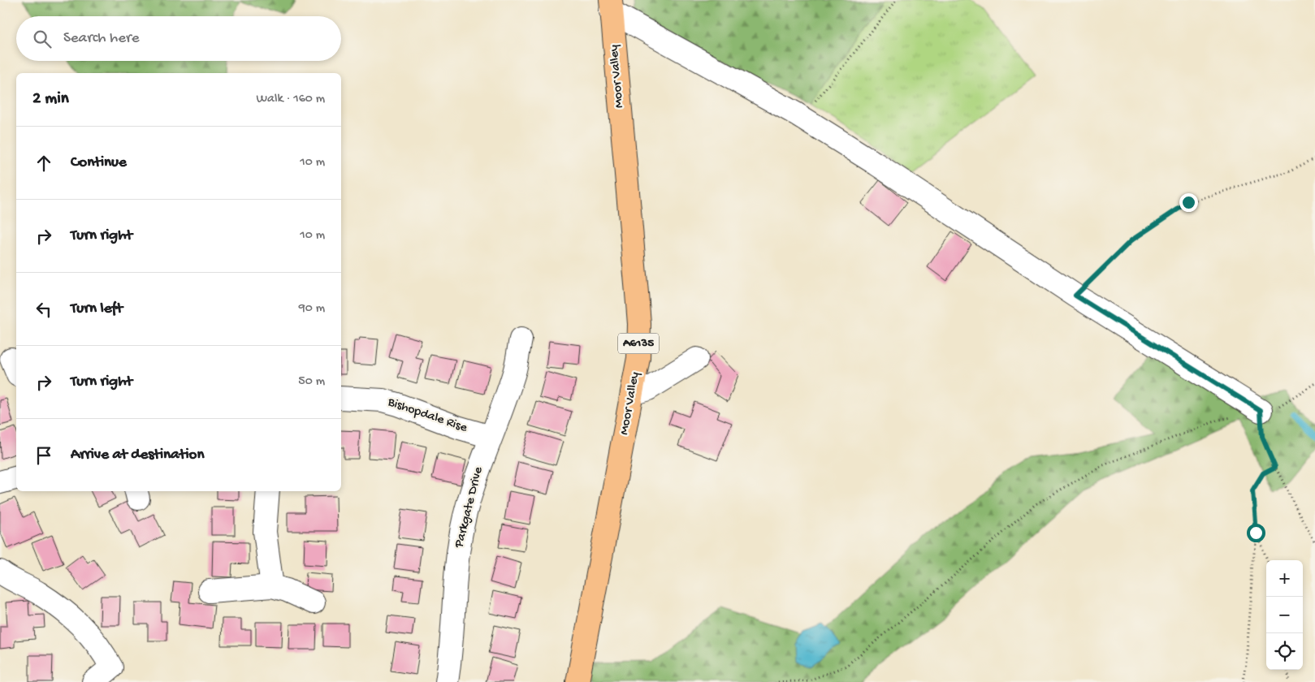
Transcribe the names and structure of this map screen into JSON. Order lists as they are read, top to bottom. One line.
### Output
{"streets":{"main road":["Moor Valley","A6135"],"street":["Bishopdale Rise","Parkgate Drive"]},"crossings":[["Bishopdale Rise","Parkgate Drive"]],"page":{"search":"Search here","heading":["2 min","Walk · 160 m"],"list":[["Continue","10 m"],["Turn right","10 m"],["Turn left","90 m"],["Turn right","50 m"],"Arrive at destination"],"map_buttons":["+","−"]}}
